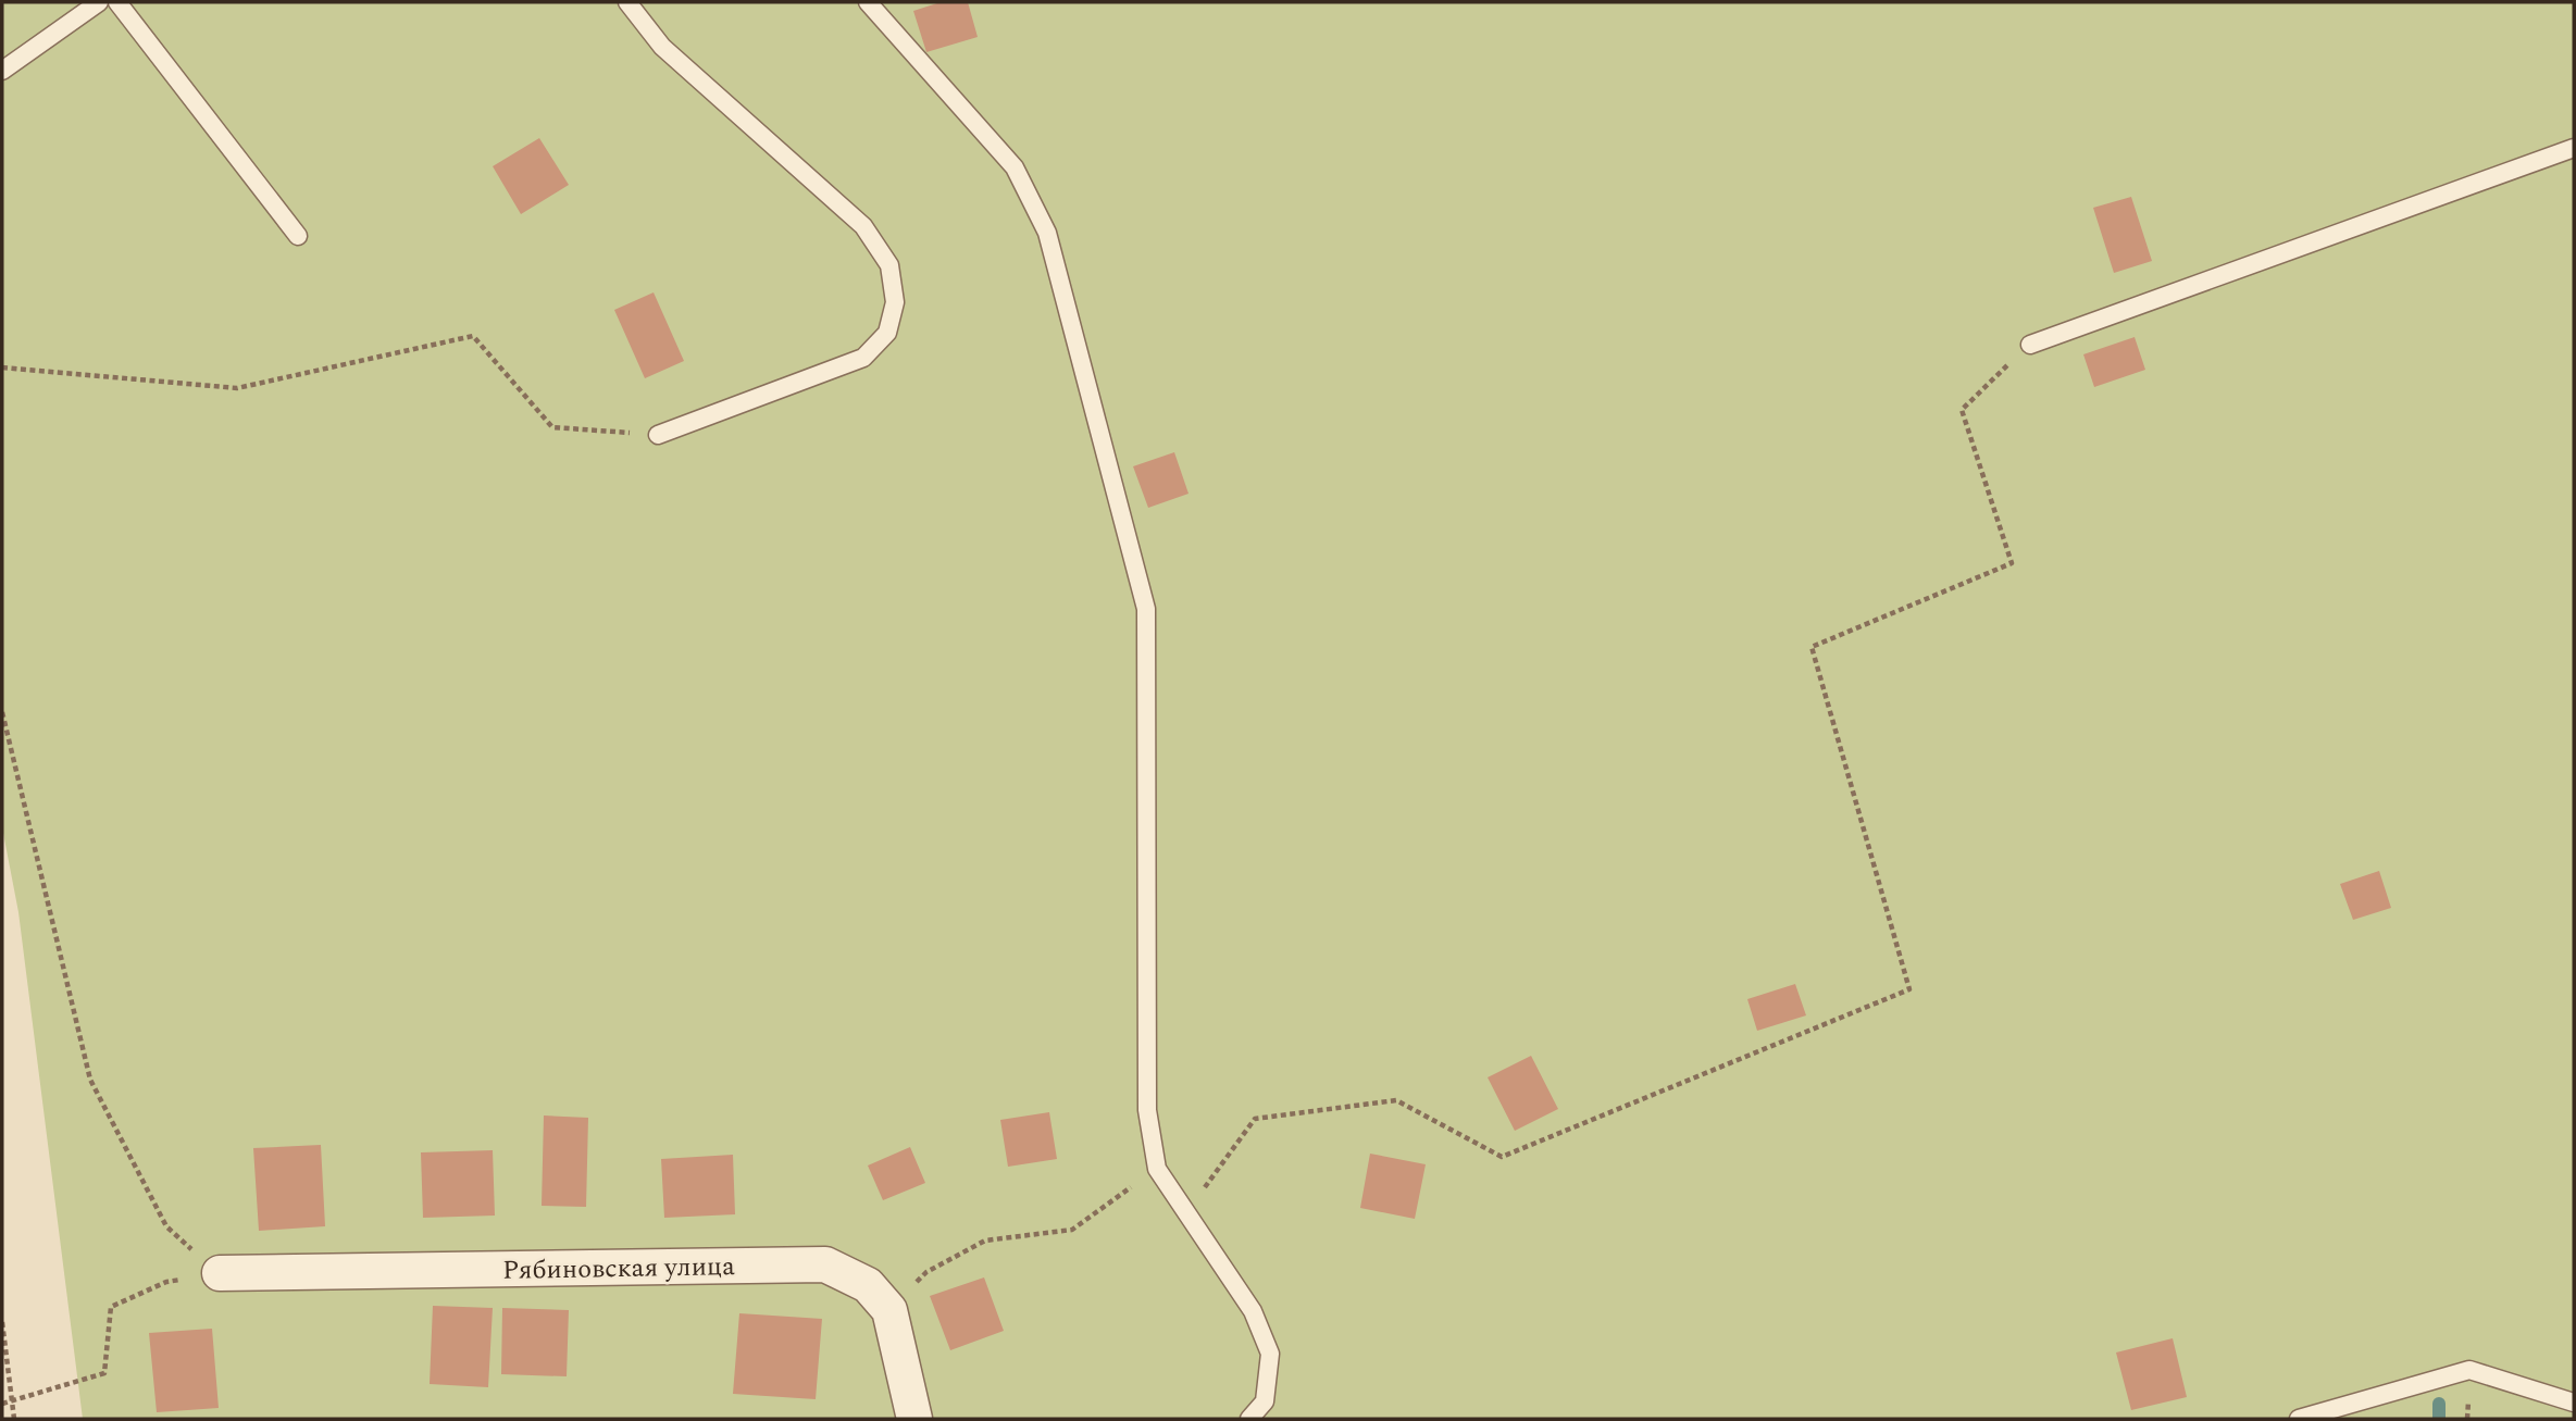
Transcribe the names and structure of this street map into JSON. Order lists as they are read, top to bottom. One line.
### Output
{"streets":{"street":["Рябиновская улица"]}}
